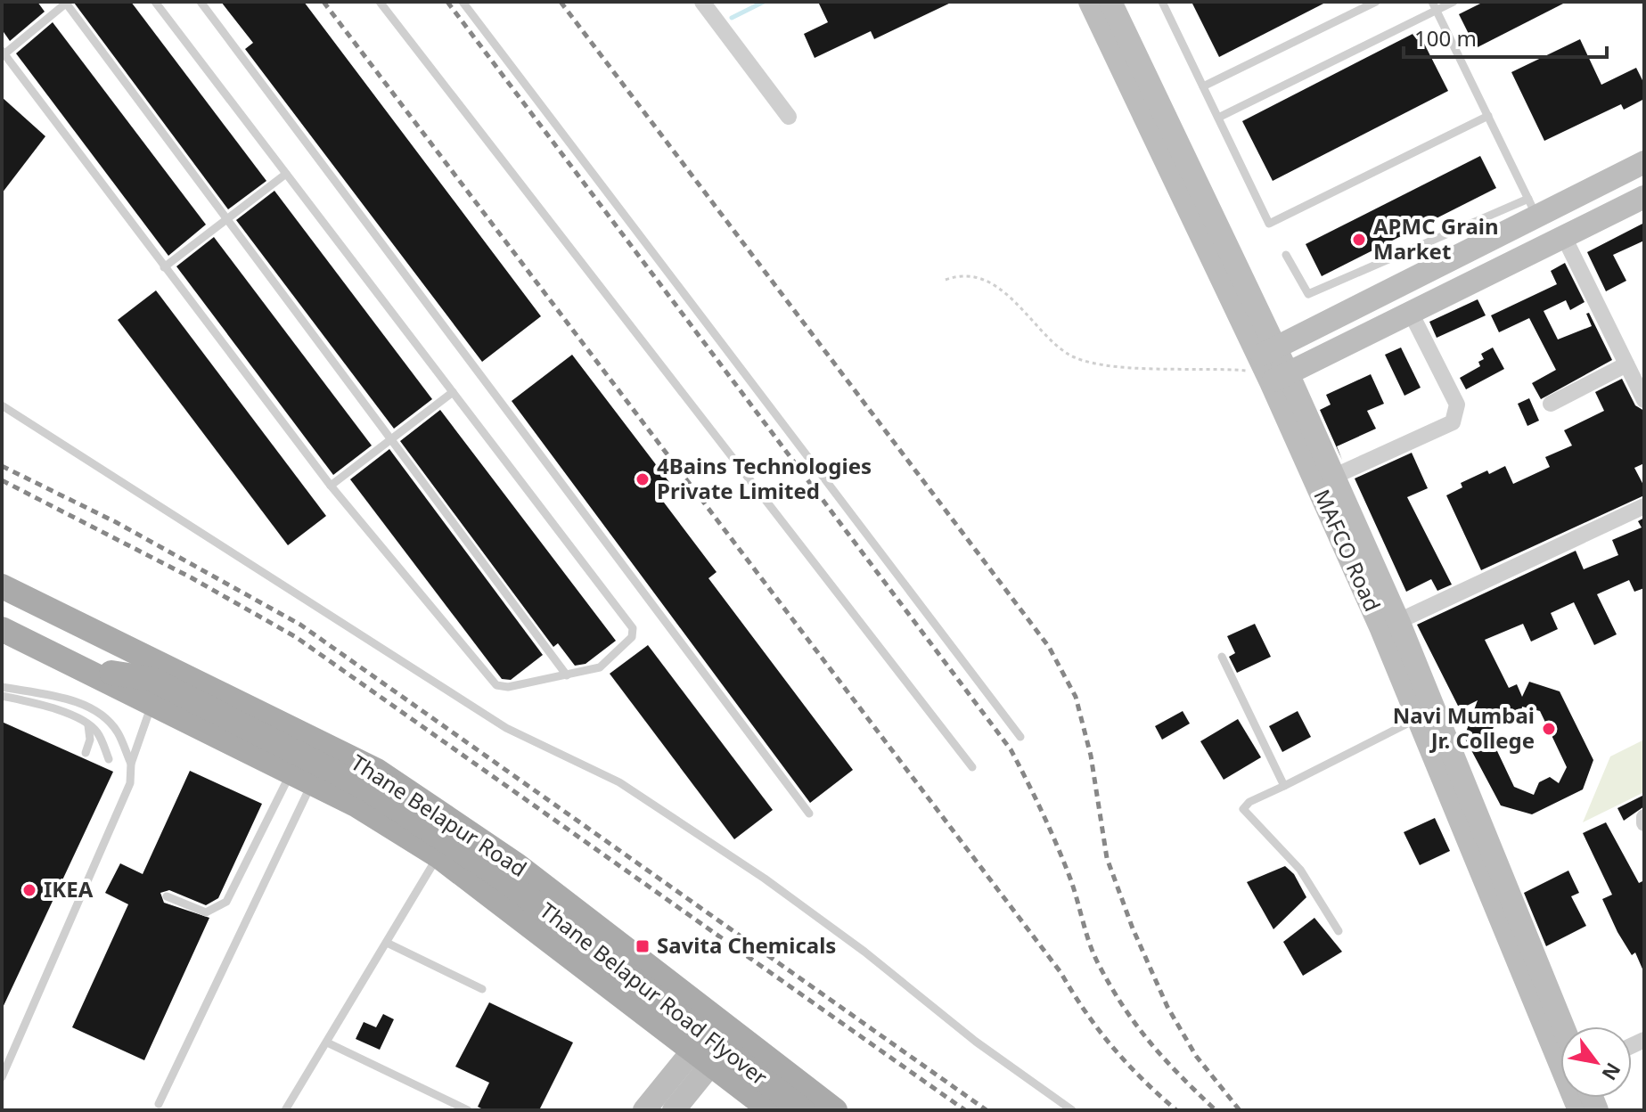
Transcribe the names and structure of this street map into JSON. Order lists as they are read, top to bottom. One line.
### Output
{"streets":{"main road":["MAFCO Road","Thane Belapur Road","Thane Belapur Road Flyover"]},"places":{"other":["APMC Grain Market","4Bains Technologies Private Limited","Navi Mumbai Jr. College","IKEA"],"transit":["Savita Chemicals"]},"scale_bar":"100 m","north":"bottom right"}
